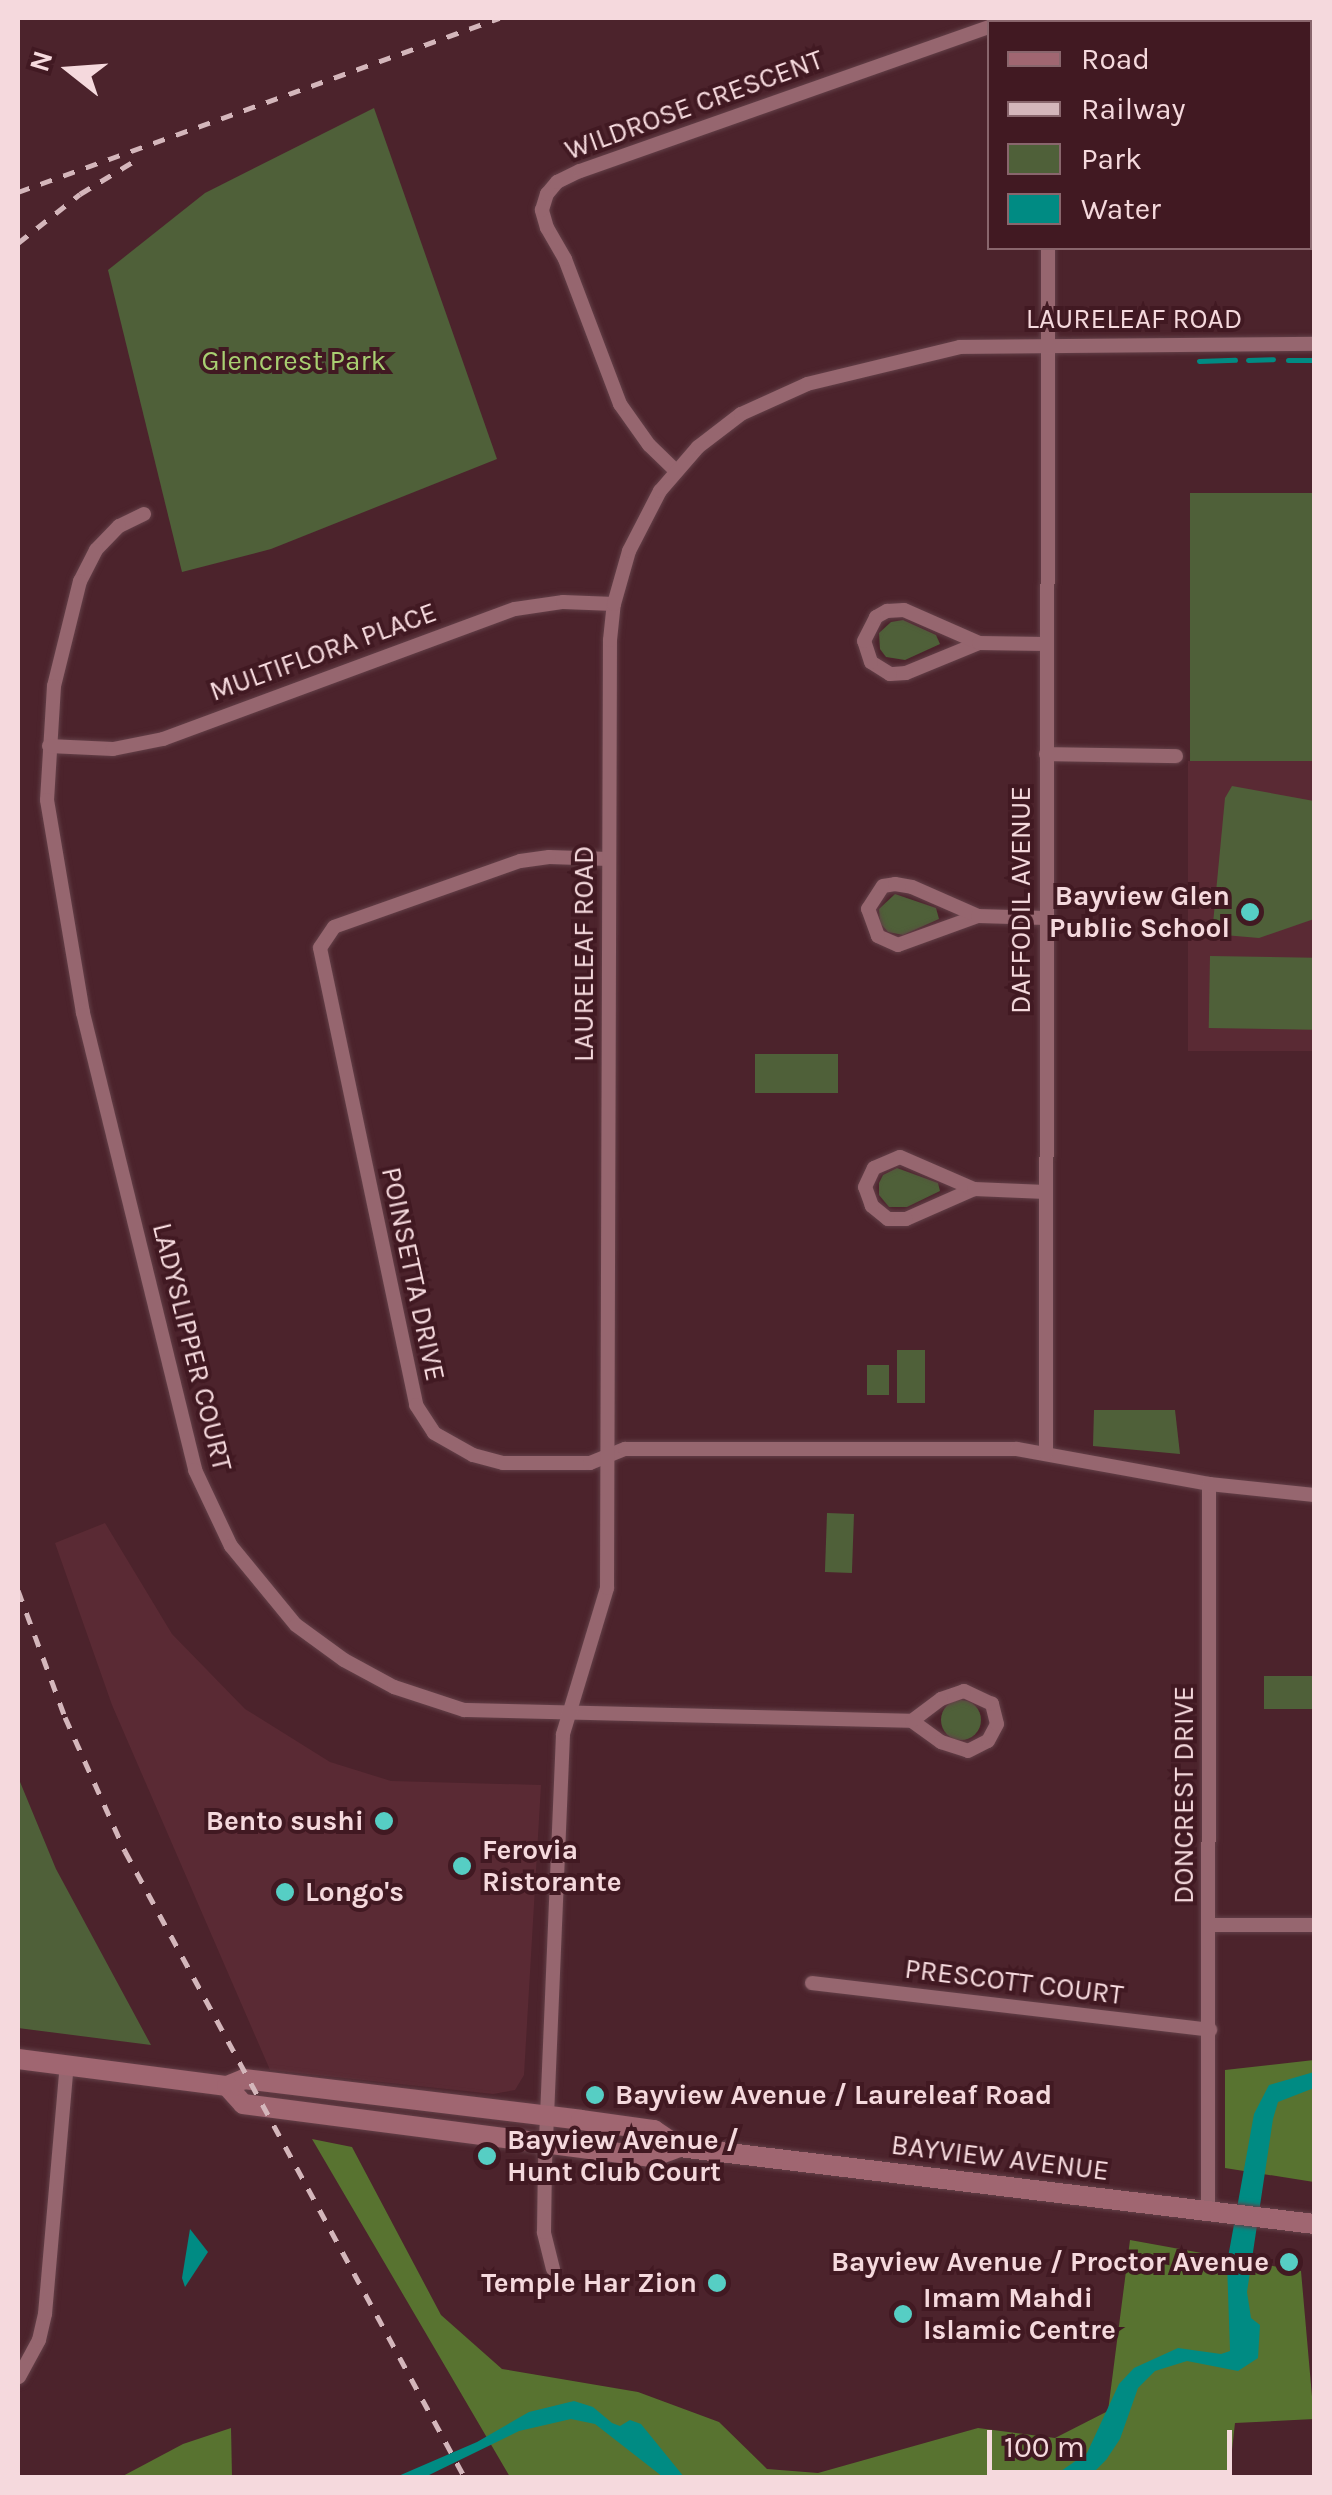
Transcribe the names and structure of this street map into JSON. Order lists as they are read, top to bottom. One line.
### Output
{"streets":{"main road":["BAYVIEW AVENUE"],"street":["WILDROSE CRESCENT","LAURELEAF ROAD","MULTIFLORA PLACE","DAFFODIL AVENUE","POINSETTA DRIVE","LADYSLIPPER COURT","DONCREST DRIVE","PRESCOTT COURT"]},"crossings":[["WILDROSE CRESCENT","LAURELEAF ROAD"],["LAURELEAF ROAD","MULTIFLORA PLACE"],["LAURELEAF ROAD","DAFFODIL AVENUE"],["LAURELEAF ROAD","POINSETTA DRIVE"],["LAURELEAF ROAD","LADYSLIPPER COURT"],["LAURELEAF ROAD","BAYVIEW AVENUE"],["MULTIFLORA PLACE","LADYSLIPPER COURT"],["DAFFODIL AVENUE","POINSETTA DRIVE"],["POINSETTA DRIVE","DONCREST DRIVE"],["DONCREST DRIVE","PRESCOTT COURT"],["DONCREST DRIVE","BAYVIEW AVENUE"]],"parks":["Glencrest Park"],"places":["Bayview Glen Public School","Bento sushi","Ferovia Ristorante","Longo's","Bayview Avenue / Laureleaf Road","Bayview Avenue / Hunt Club Court","Bayview Avenue / Proctor Avenue","Temple Har Zion","Imam Mahdi Islamic Centre"],"legend":["Road","Railway","Park","Water"],"scale_bar":"100 m","north":"left"}
